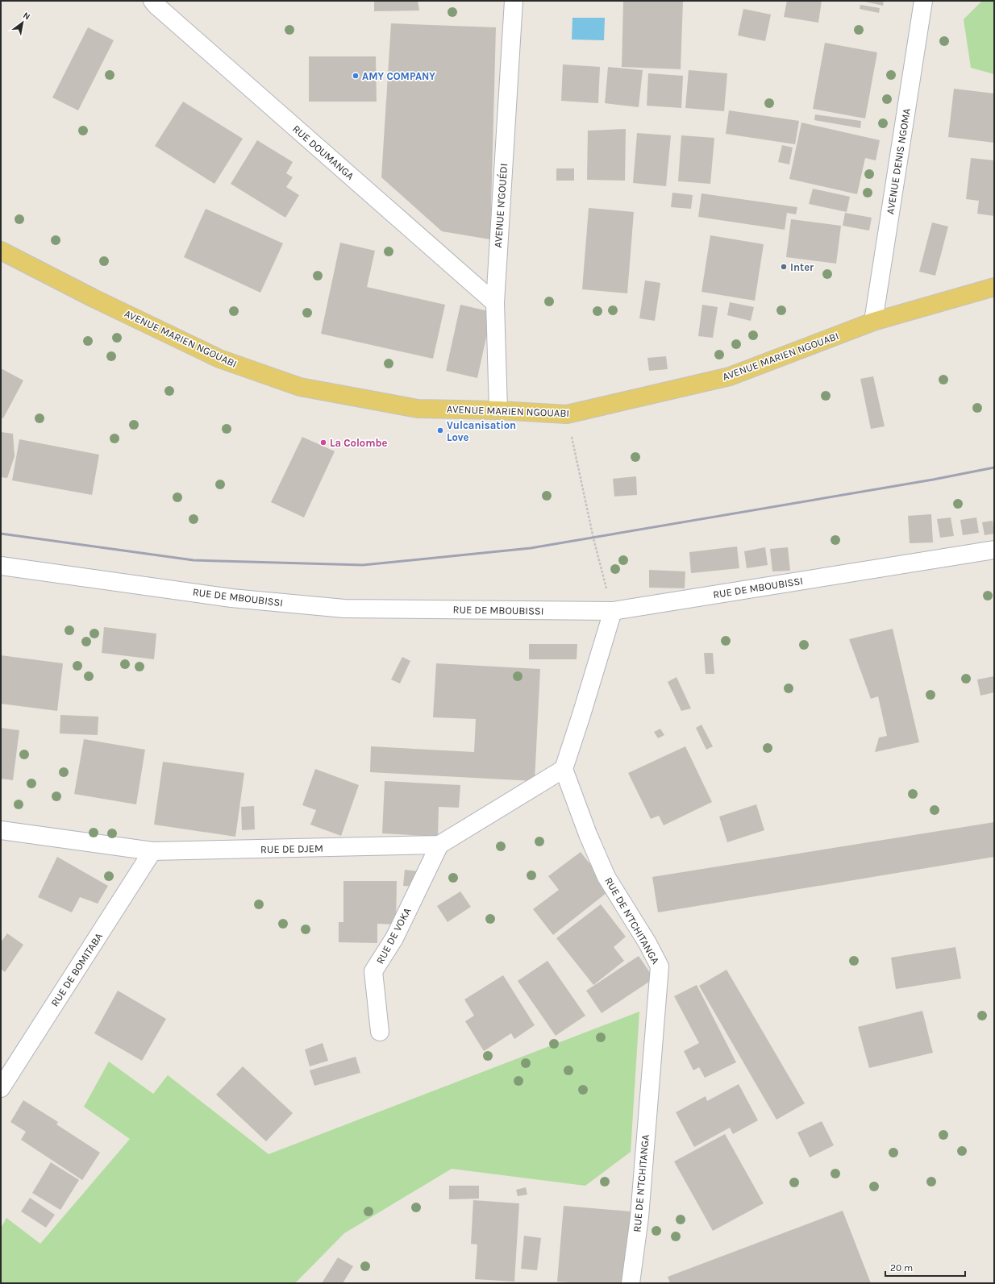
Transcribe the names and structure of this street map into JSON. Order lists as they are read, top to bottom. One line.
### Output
{"streets":{"main road":["AVENUE MARIEN NGOUABI"],"street":["RUE DOUMANGA","AVENUE DENIS NGOMA","AVENUE N'GOUÉDI","RUE DE MBOUBISSI","RUE DE DJEM","RUE DE N'TCHITANGA","RUE DE VOKA","RUE DE BOMITABA"]},"crossings":[["RUE DOUMANGA","AVENUE N'GOUÉDI"],["AVENUE DENIS NGOMA","AVENUE MARIEN NGOUABI"],["AVENUE N'GOUÉDI","AVENUE MARIEN NGOUABI"],["RUE DE DJEM","RUE DE N'TCHITANGA"],["RUE DE DJEM","RUE DE VOKA"],["RUE DE DJEM","RUE DE BOMITABA"]],"places":["AMY COMPANY","Inter","Vulcanisation Love","La Colombe"],"scale_bar":"20 m","north":"top right"}
